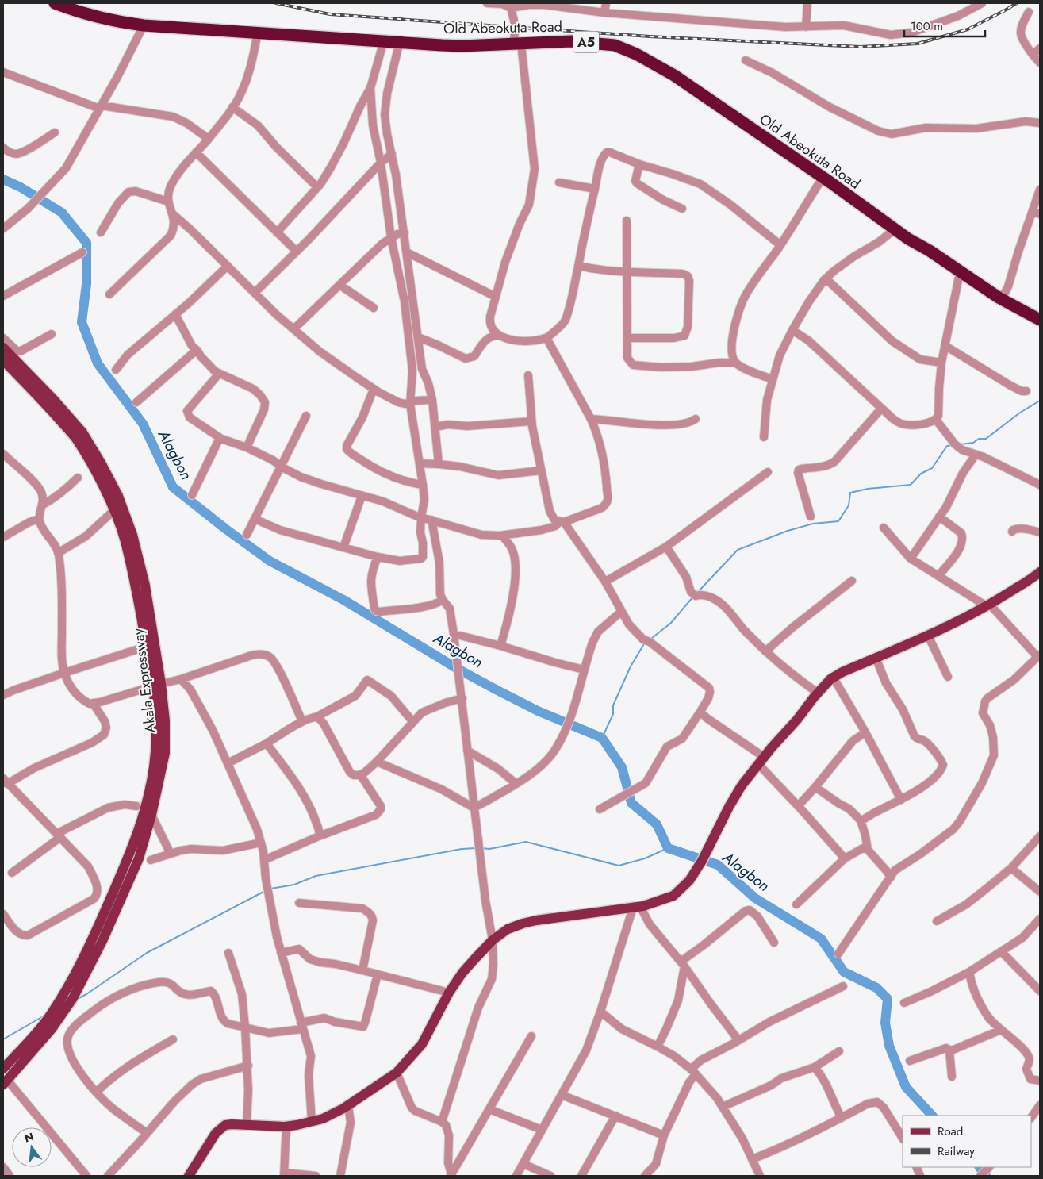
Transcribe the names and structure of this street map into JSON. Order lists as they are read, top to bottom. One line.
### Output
{"streets":{"highway":["Old Abeokuta Road","A5"],"main road":["Akala Expressway"]},"water":["Alagbon"],"legend":["Road","Railway"],"scale_bar":"100 m","north":"top"}
